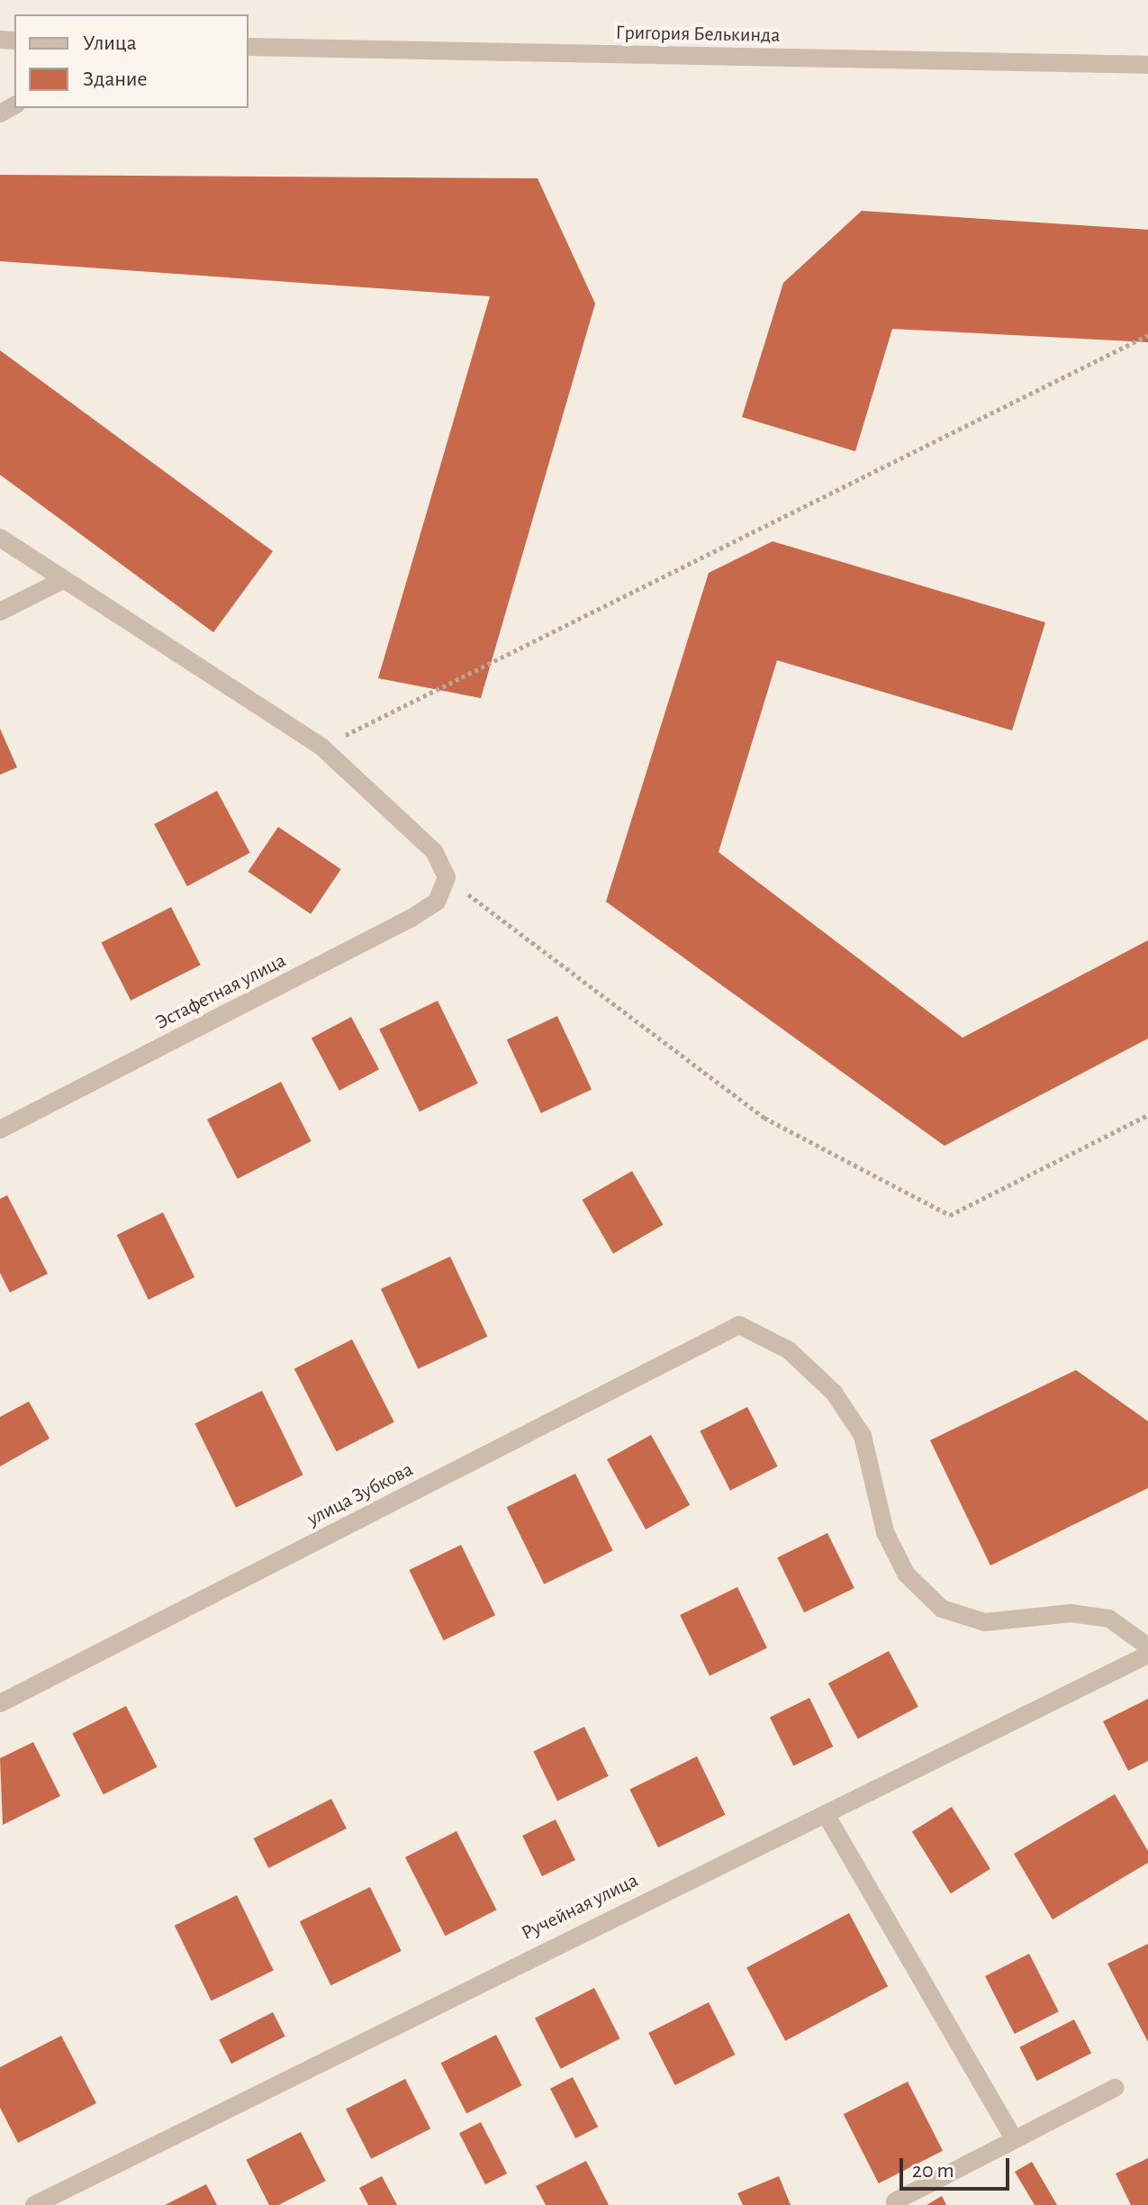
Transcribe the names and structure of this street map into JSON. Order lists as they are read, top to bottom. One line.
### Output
{"streets":{"street":["Григория Белькинда","Эстафетная улица","улица Зубкова","Ручейная улица"]},"legend":["Улица","Здание"],"scale_bar":"20 m"}
